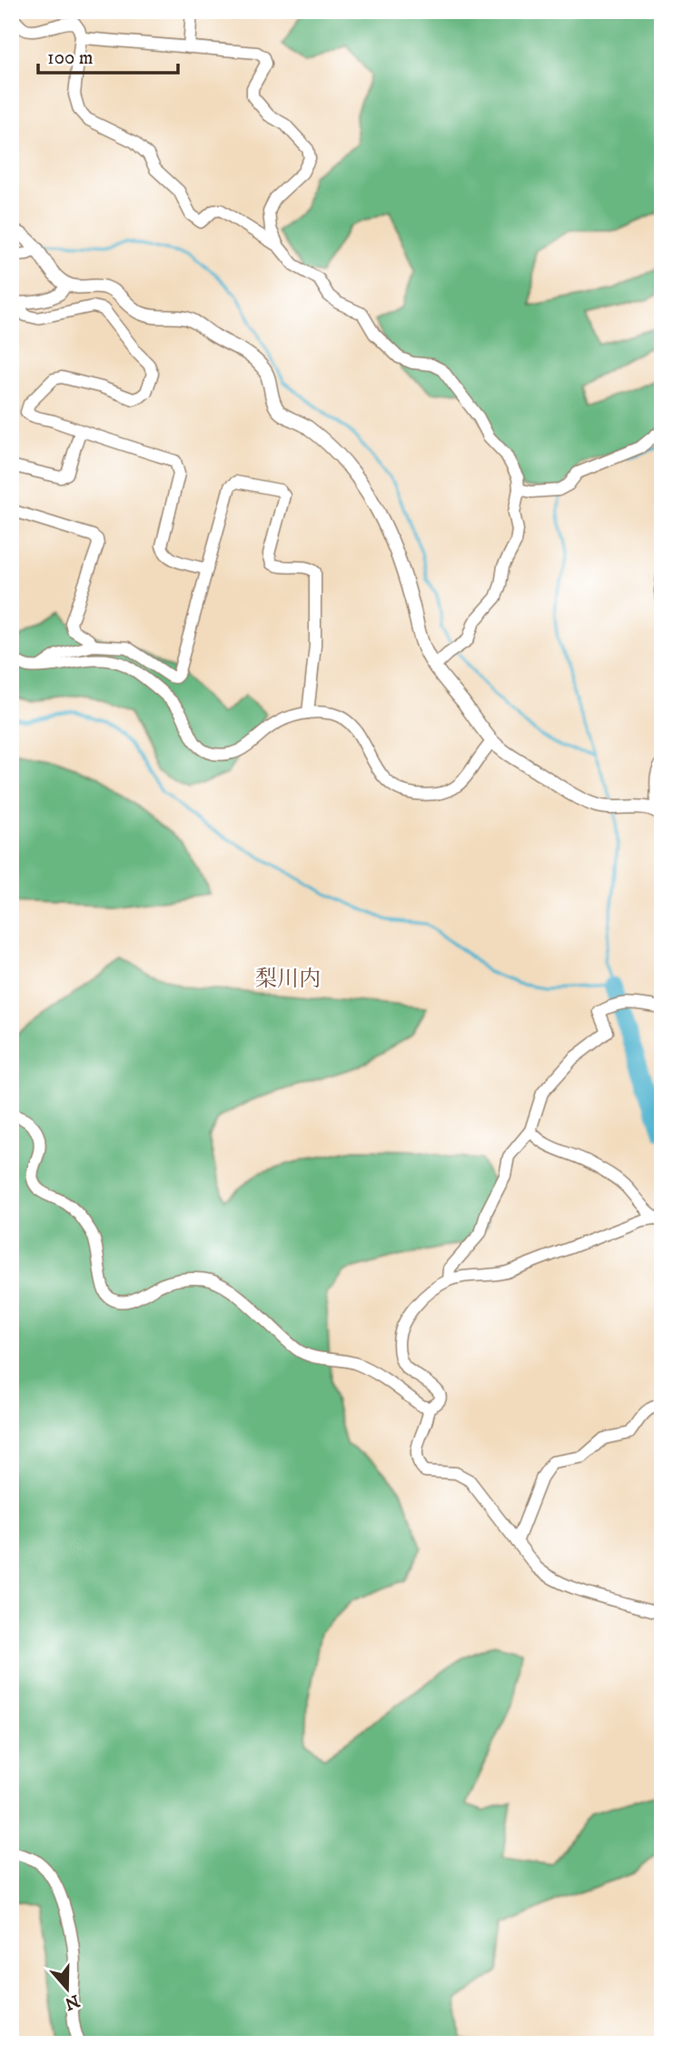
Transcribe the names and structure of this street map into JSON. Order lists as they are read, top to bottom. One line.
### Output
{"districts":["梨川内"],"scale_bar":"100 m","north":"bottom"}
